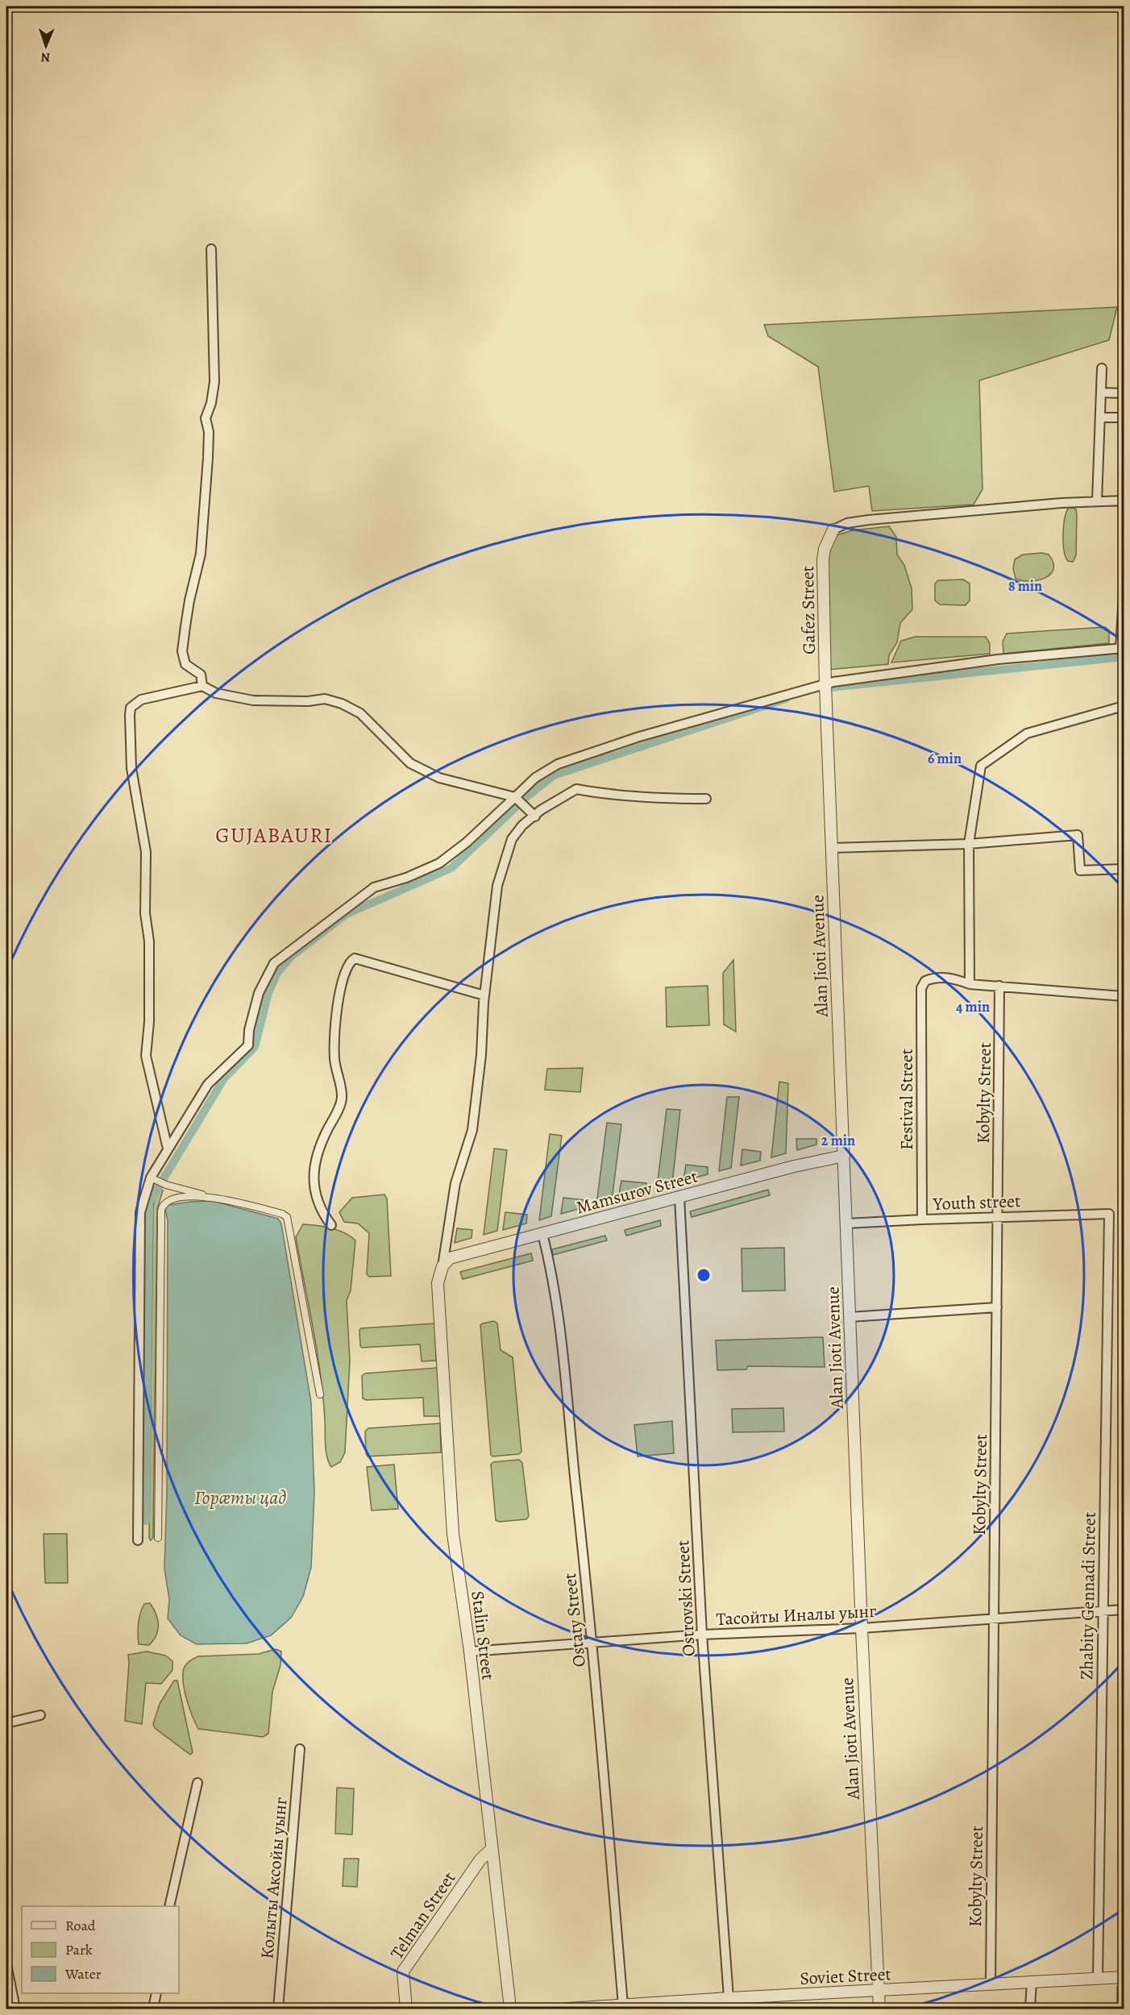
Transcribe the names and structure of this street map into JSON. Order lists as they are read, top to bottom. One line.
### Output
{"streets":{"street":["Gafez Street","Alan Jioti Avenue","Kobylty Street","Festival Street","Mamsurov Street","Youth street","Zhabity Gennadi Street","Ostrovski Street","Тасойты Иналы уынг","Ostaty Street","Stalin Street","Колыты Аксойы уынг","Telman Street","Soviet Street"]},"crossings":[["Gafez Street","Alan Jioti Avenue"],["Alan Jioti Avenue","Mamsurov Street"],["Alan Jioti Avenue","Youth street"],["Alan Jioti Avenue","Тасойты Иналы уынг"],["Alan Jioti Avenue","Soviet Street"],["Kobylty Street","Youth street"],["Kobylty Street","Тасойты Иналы уынг"],["Kobylty Street","Soviet Street"],["Festival Street","Youth street"],["Mamsurov Street","Ostrovski Street"],["Mamsurov Street","Ostaty Street"],["Mamsurov Street","Stalin Street"],["Youth street","Zhabity Gennadi Street"],["Zhabity Gennadi Street","Тасойты Иналы уынг"],["Zhabity Gennadi Street","Soviet Street"],["Ostrovski Street","Тасойты Иналы уынг"],["Ostrovski Street","Soviet Street"],["Тасойты Иналы уынг","Ostaty Street"],["Тасойты Иналы уынг","Stalin Street"],["Ostaty Street","Soviet Street"],["Stalin Street","Telman Street"]],"districts":["GUJABAURI"],"water":["Горӕты цад"],"legend":["Road","Park","Water"],"north":"bottom","rings":["8 min","6 min","4 min","2 min"]}
